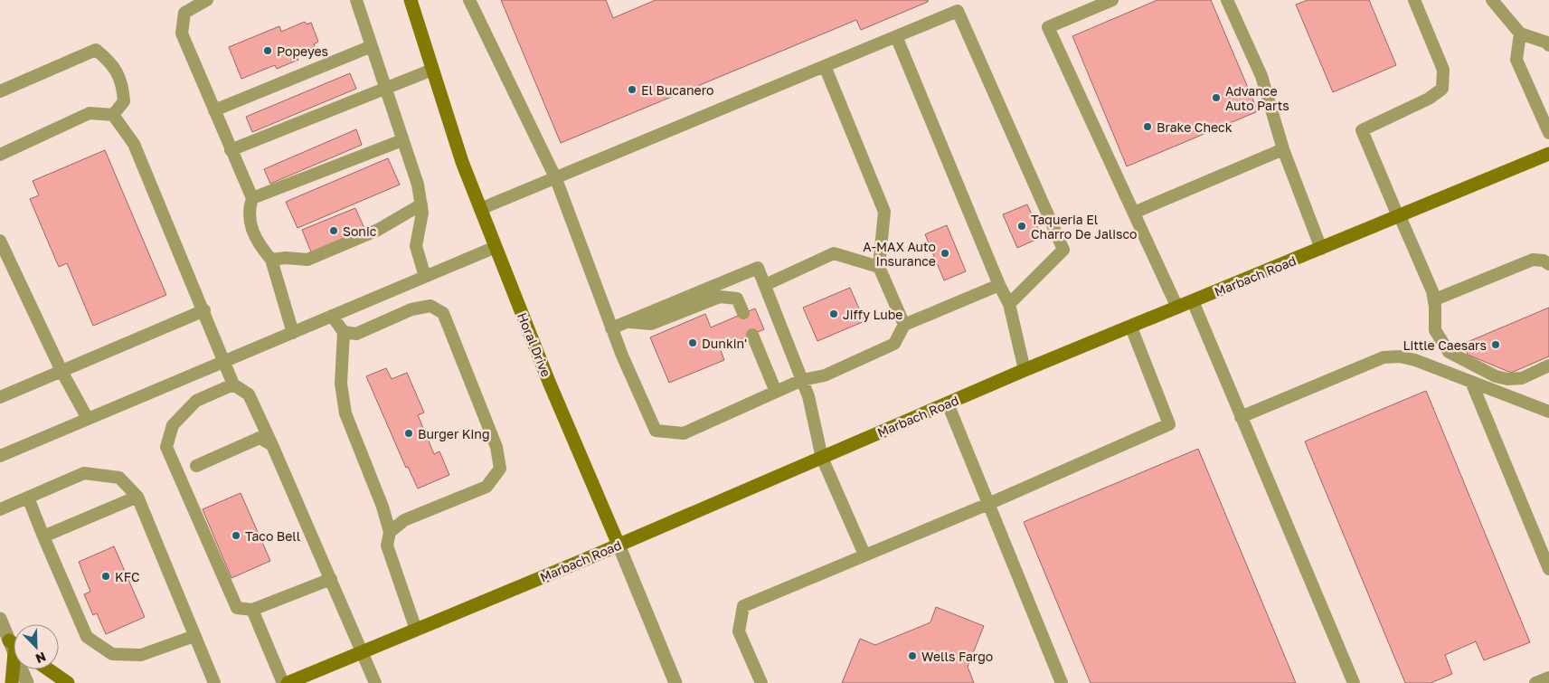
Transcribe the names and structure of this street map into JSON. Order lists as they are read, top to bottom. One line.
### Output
{"streets":{"main road":["Marbach Road","Horal Drive"]},"crossings":[["Marbach Road","Horal Drive"]],"places":["Popeyes","El Bucanero","Advance Auto Parts","Brake Check","Taqueria El Charro De Jalisco","Sonic","A-MAX Auto Insurance","Jiffy Lube","Dunkin'","Little Caesars","Burger King","Taco Bell","KFC","Wells Fargo"],"north":"bottom right"}
